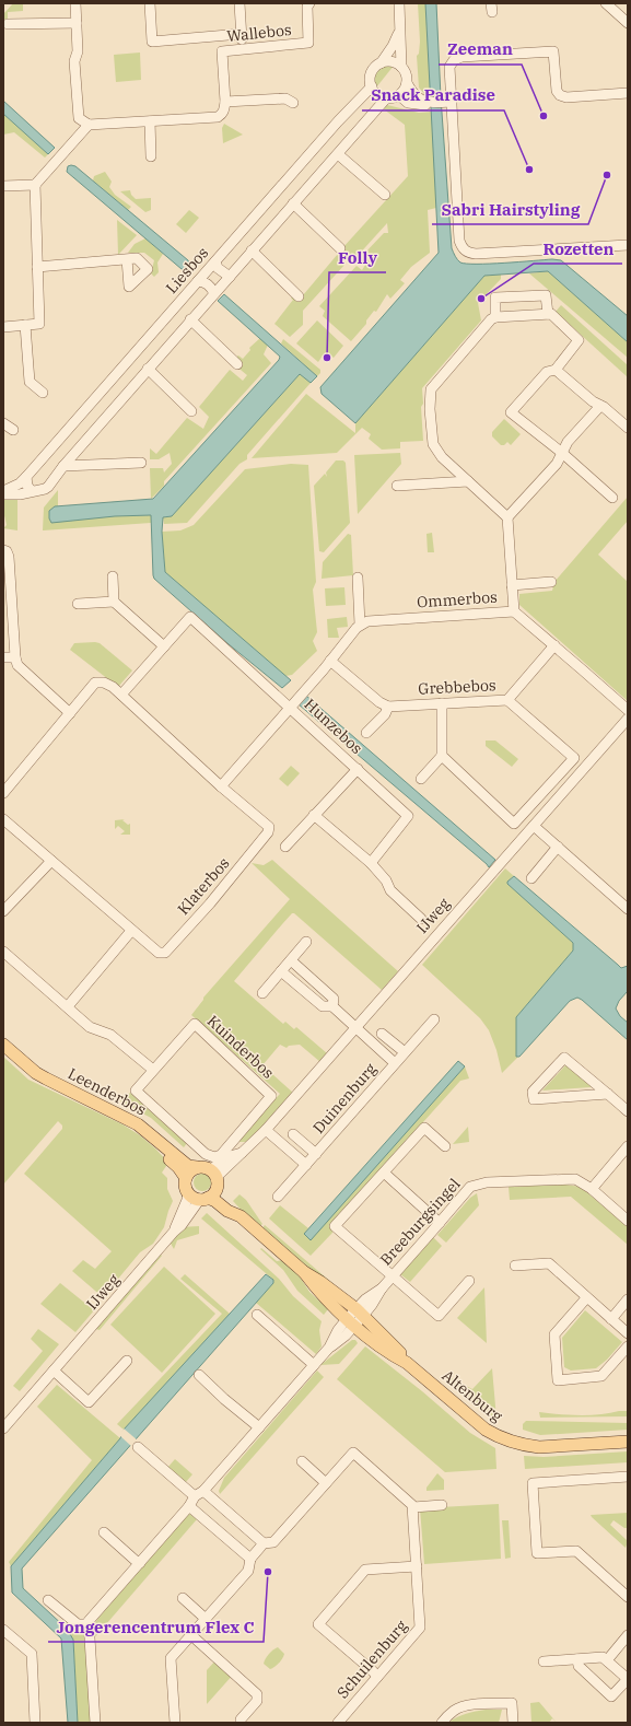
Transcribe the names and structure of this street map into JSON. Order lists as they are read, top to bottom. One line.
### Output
{"streets":{"main road":["Leenderbos","Altenburg"],"street":["Wallebos","Liesbos","Ommerbos","Grebbebos","Hunzebos","Klaterbos","IJweg","Kuinderbos","Duinenburg","Breeburgsingel","Schuilenburg"]},"crossings":[["Ommerbos","Grebbebos"],["IJweg","Leenderbos"],["IJweg","Duinenburg"],["IJweg","Altenburg"],["Leenderbos","Altenburg"],["Breeburgsingel","Altenburg"]],"places":["Zeeman","Snack Paradise","Sabri Hairstyling","Rozetten","Folly","Jongerencentrum Flex C"]}
